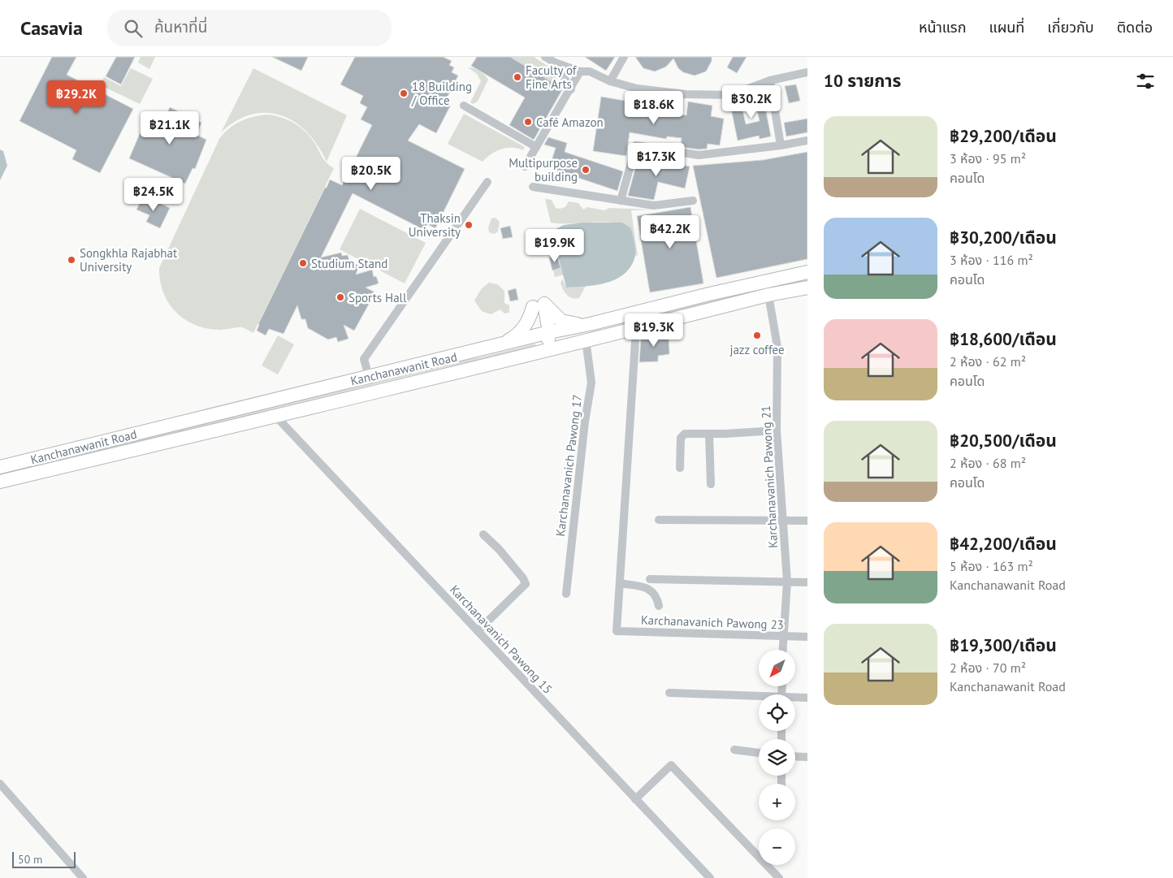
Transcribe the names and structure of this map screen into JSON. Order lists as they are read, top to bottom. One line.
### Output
{"streets":{"main road":["Kanchanawanit Road"],"street":["Karchanavanich Pawong 17","Karchanavanich Pawong 21","Karchanavanich Pawong 23","Karchanavanich Pawong 15"]},"crossings":[["Kanchanawanit Road","Karchanavanich Pawong 17"],["Kanchanawanit Road","Karchanavanich Pawong 21"],["Kanchanawanit Road","Karchanavanich Pawong 15"],["Karchanavanich Pawong 21","Karchanavanich Pawong 23"]],"places":["Faculty of Fine Arts","18 Building / Office","Café Amazon","Multipurpose building","Thaksin University","Songkhla Rajabhat University","Studium Stand","Sports Hall","jazz coffee"],"scale_bar":"50 m","north":"bottom left","page":{"header":"Casavia","search":"ค้นหาที่นี่","nav":["หน้าแรก","แผนที่","เกี่ยวกับ","ติดต่อ"],"heading":"10 รายการ","price":["฿29.2K","฿30.2K","฿18.6K","฿21.1K","฿17.3K","฿20.5K","฿24.5K","฿42.2K","฿19.9K","฿19.3K"],"list":[{"name":"฿29,200/เดือน","note":"3 ห้อง · 95 m² · คอนโด"},{"name":"฿30,200/เดือน","note":"3 ห้อง · 116 m² · คอนโด"},{"name":"฿18,600/เดือน","note":"2 ห้อง · 62 m² · คอนโด"},{"name":"฿20,500/เดือน","note":"2 ห้อง · 68 m² · คอนโด"},{"name":"฿42,200/เดือน","note":"5 ห้อง · 163 m² · Kanchanawanit Road"},{"name":"฿19,300/เดือน","note":"2 ห้อง · 70 m² · Kanchanawanit Road"}],"map_buttons":["+","−"],"scale":"50 m"}}
